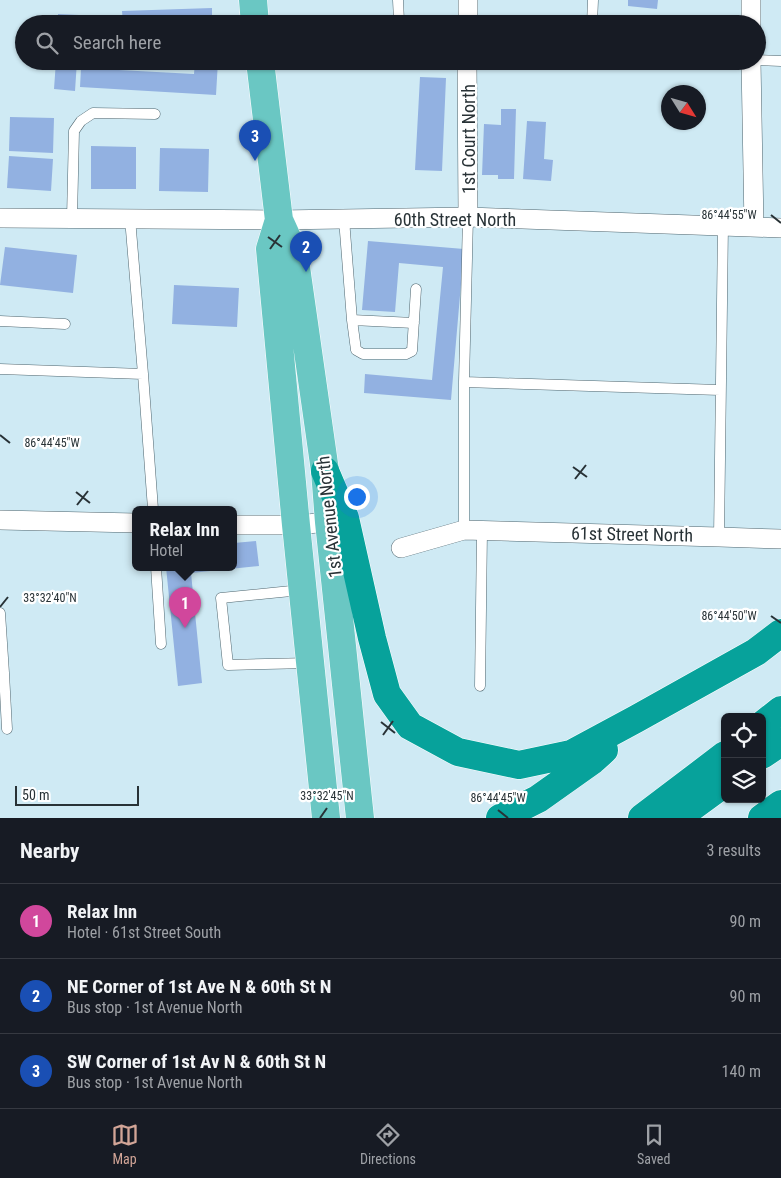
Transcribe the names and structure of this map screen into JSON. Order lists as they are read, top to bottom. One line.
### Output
{"streets":{"main road":["1st Avenue North"],"street":["1st Court North","60th Street North","61st Street North"]},"crossings":[["1st Court North","60th Street North"],["60th Street North","1st Avenue North"]],"scale_bar":"50 m","north":"bottom right","page":{"search":"Search here","pins":["3","2","1"],"popup":["Relax Inn","Hotel"],"scale":"50 m","heading":["Nearby","3 results"],"list":[{"mark":"1","name":"Relax Inn","note":"Hotel · 61st Street South","value":"90 m"},{"mark":"2","name":"NE Corner of 1st Ave N & 60th St N","note":"Bus stop · 1st Avenue North","value":"90 m"},{"mark":"3","name":"SW Corner of 1st Av N & 60th St N","note":"Bus stop · 1st Avenue North","value":"140 m"}],"nav":["Map","Directions","Saved"]},"coordinates":["86°44'55\"W","86°44'45\"W","33°32'40\"N","86°44'50\"W","33°32'45\"N"]}
